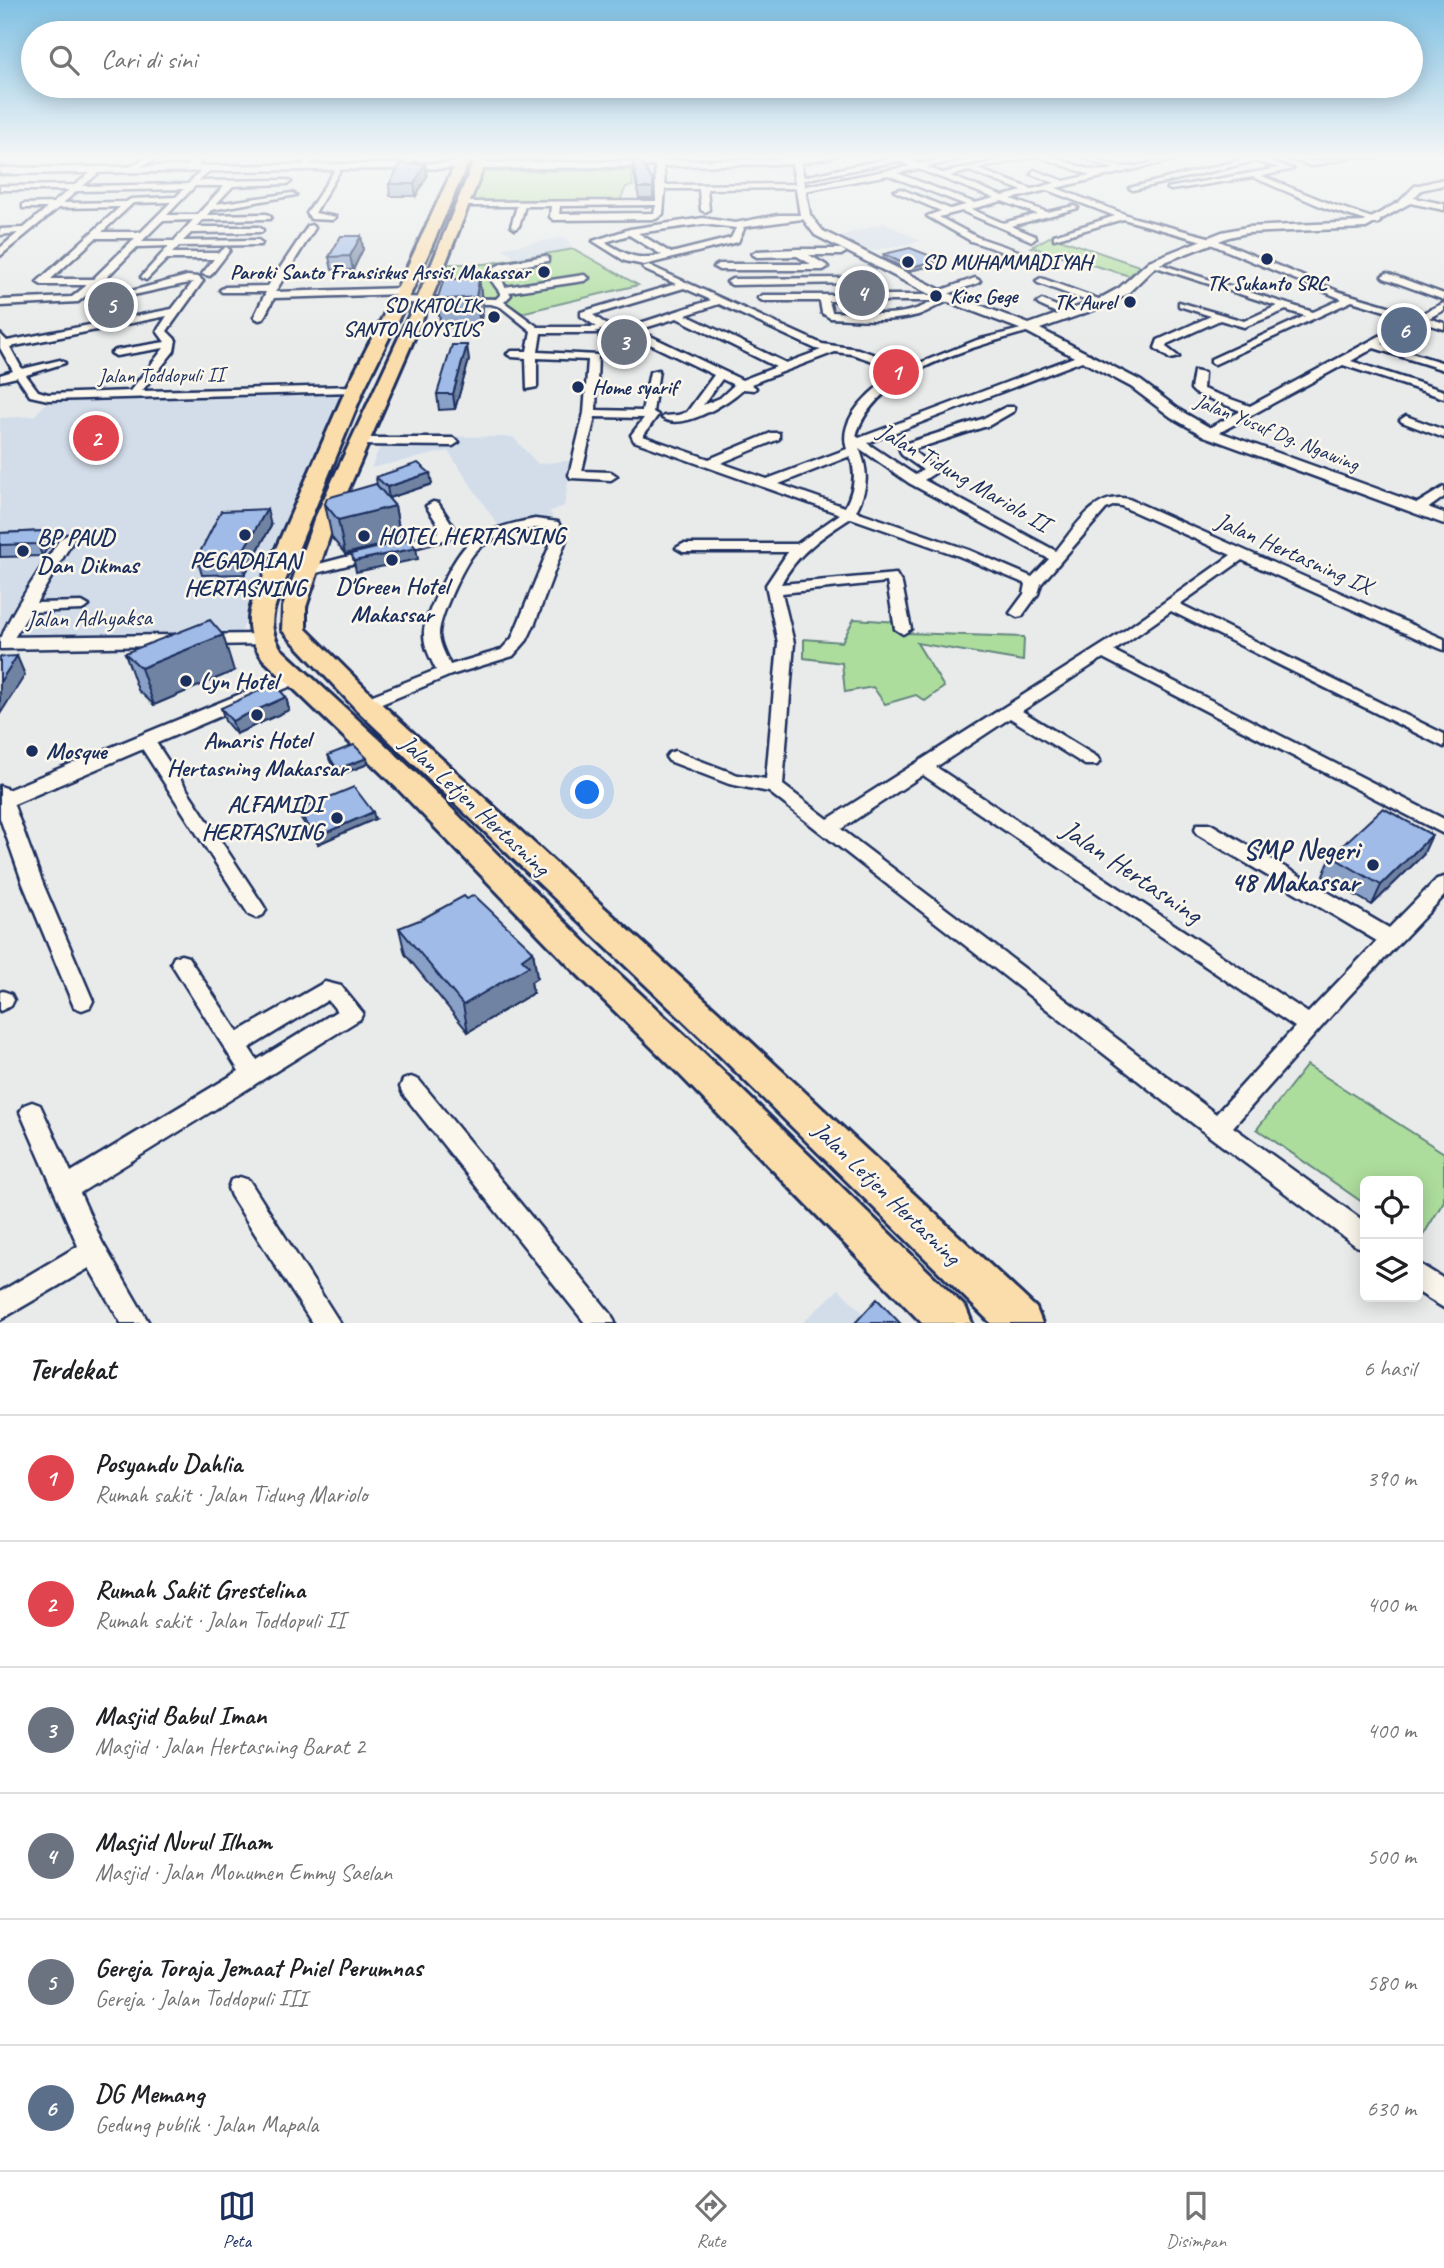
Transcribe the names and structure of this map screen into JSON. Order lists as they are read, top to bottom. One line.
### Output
{"streets":{"main road":["Jalan Letjen Hertasning"],"street":["Jalan Toddopuli II","Jalan Yusuf Dg. Ngawing","Jalan Tidung Mariolo II","Jalan Hertasning IX","Jalan Adhyaksa","Jalan Hertasning"]},"crossings":[["Jalan Toddopuli II","Jalan Letjen Hertasning"],["Jalan Tidung Mariolo II","Jalan Hertasning IX"],["Jalan Adhyaksa","Jalan Letjen Hertasning"]],"places":["TK Sukanto SRC","SD MUHAMMADIYAH","Paroki Santo Fransiskus Assisi Makassar","Kios Gege","TK Aurel","SD KATOLIK SANTO ALOYSIUS","Home syarif","PEGADAIAN HERTASNING","HOTEL HERTASNING","BP PAUD Dan Dikmas","D'Green Hotel Makassar","Lyn Hotel","Amaris Hotel Hertasning Makassar","Mosque","ALFAMIDI HERTASNING","SMP Negeri 48 Makassar"],"page":{"search":"Cari di sini","pins":["4","5","6","3","1","2"],"heading":["Terdekat","6 hasil"],"list":[{"mark":"1","name":"Posyandu Dahlia","note":"Rumah sakit · Jalan Tidung Mariolo","value":"390 m"},{"mark":"2","name":"Rumah Sakit Grestelina","note":"Rumah sakit · Jalan Toddopuli II","value":"400 m"},{"mark":"3","name":"Masjid Babul Iman","note":"Masjid · Jalan Hertasning Barat 2","value":"400 m"},{"mark":"4","name":"Masjid Nurul Ilham","note":"Masjid · Jalan Monumen Emmy Saelan","value":"500 m"},{"mark":"5","name":"Gereja Toraja Jemaat Pniel Perumnas","note":"Gereja · Jalan Toddopuli III","value":"580 m"},{"mark":"6","name":"DG Memang","note":"Gedung publik · Jalan Mapala","value":"630 m"}],"nav":["Peta","Rute","Disimpan"]}}
